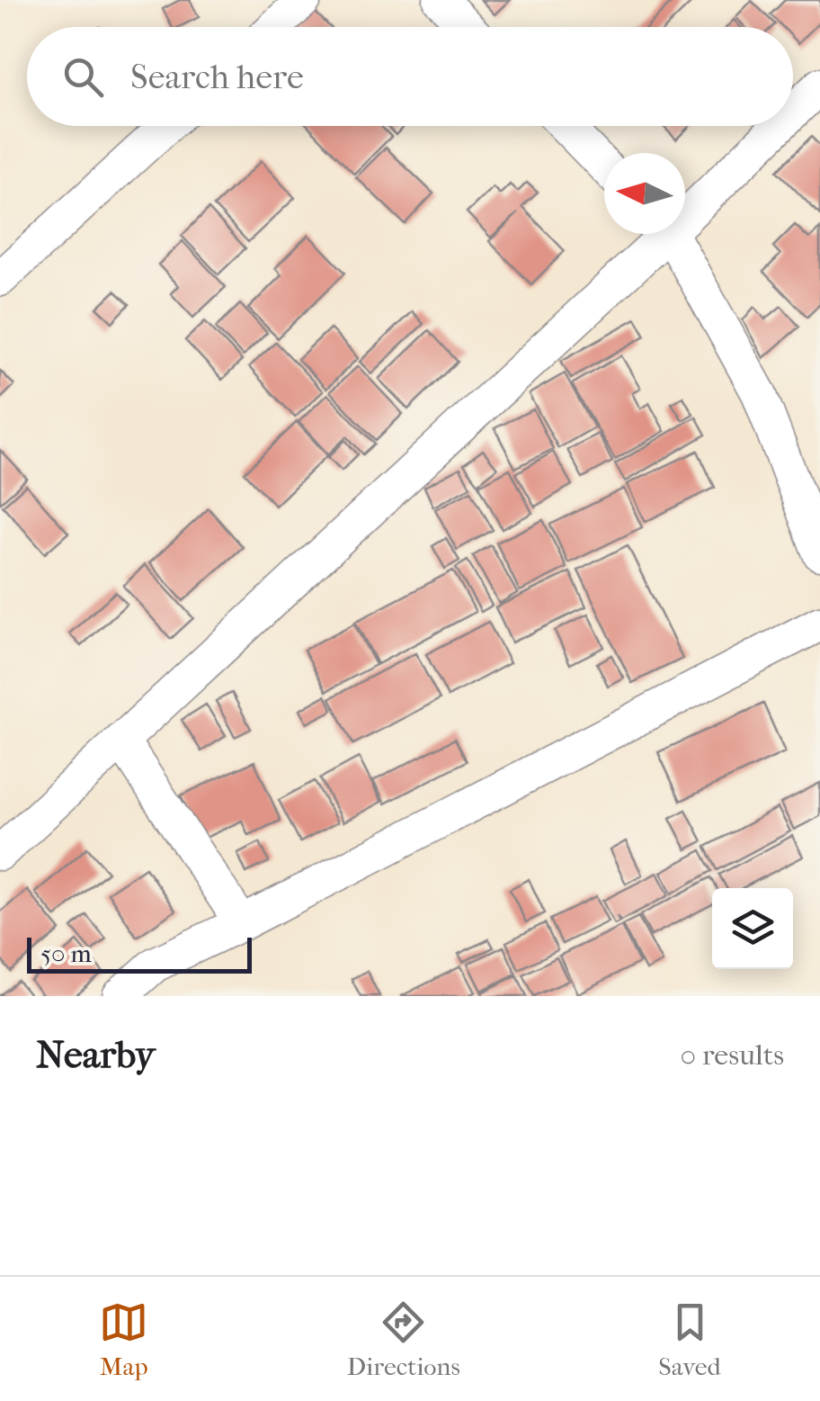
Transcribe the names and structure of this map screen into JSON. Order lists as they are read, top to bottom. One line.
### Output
{"scale_bar":"50 m","north":"left","page":{"search":"Search here","scale":"50 m","heading":["Nearby","0 results"],"nav":["Map","Directions","Saved"]}}
